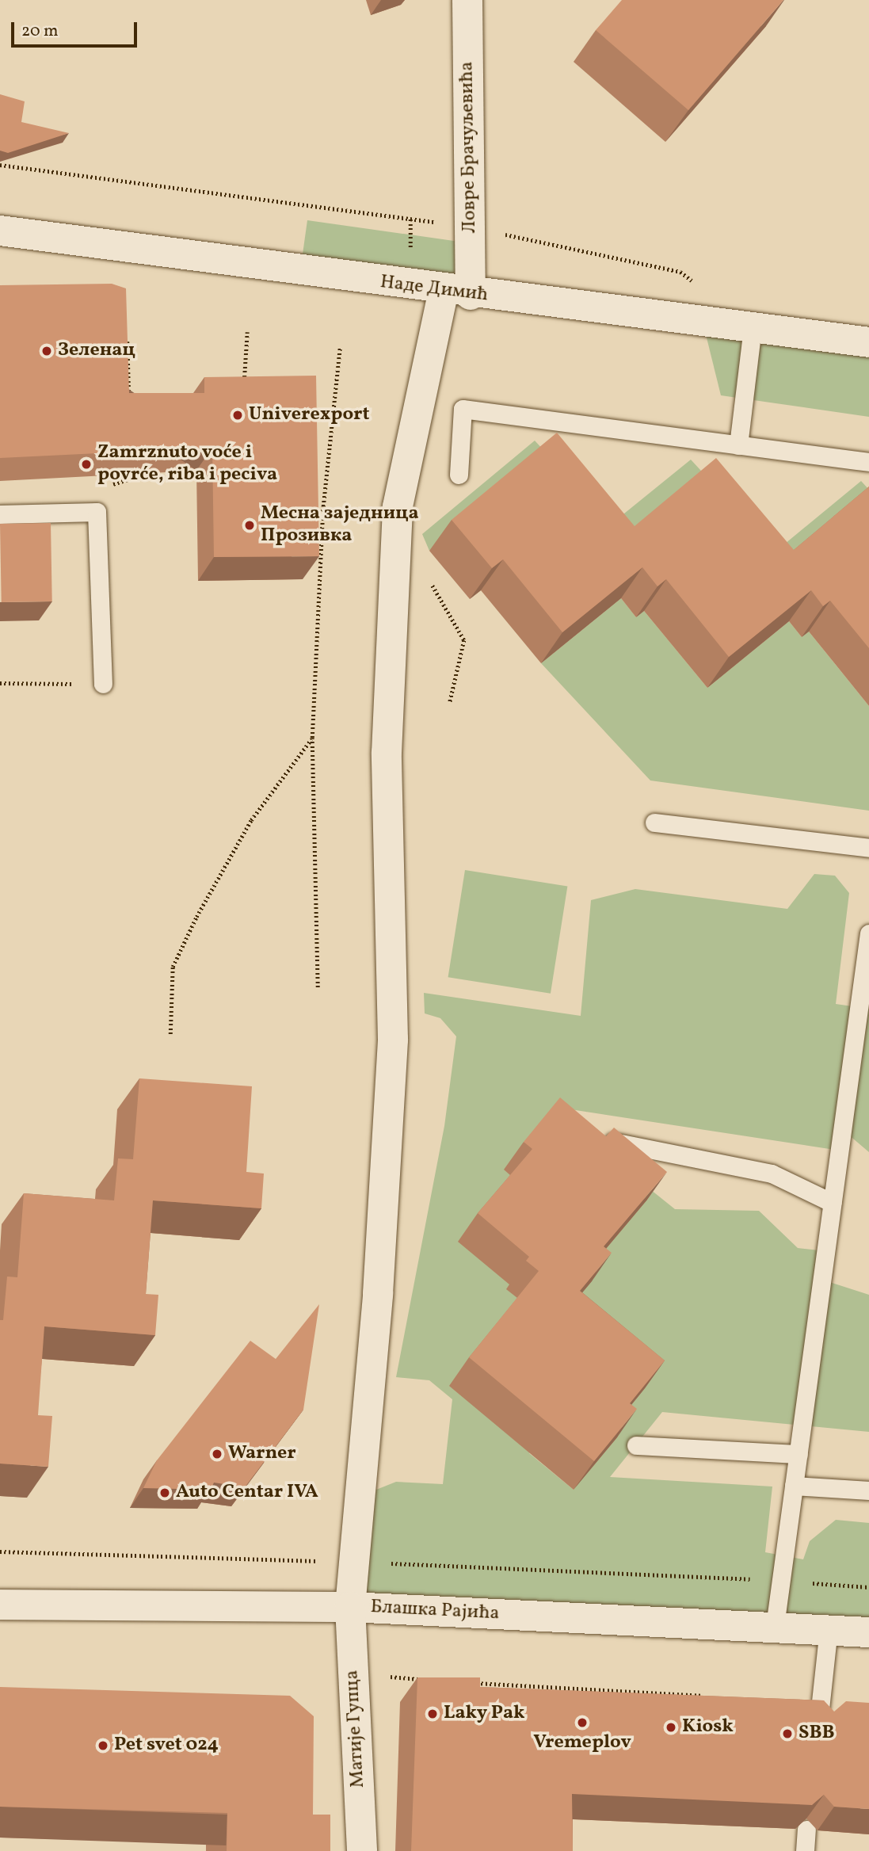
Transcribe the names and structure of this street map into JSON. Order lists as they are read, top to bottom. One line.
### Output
{"streets":{"street":["Ловре Брачуљевића","Наде Димић","Блашка Рајића","Матије Гупца"]},"crossings":[["Ловре Брачуљевића","Наде Димић"],["Ловре Брачуљевића","Матије Гупца"],["Блашка Рајића","Матије Гупца"]],"places":["Зеленац","Univerexport","Zamrznuto voće i povrće, riba i peciva","Месна заједница Прозивка","Warner","Auto Centar IVA","Laky Pak","Vremeplov","Kiosk","SBB","Pet svet 024"],"scale_bar":"20 m"}
